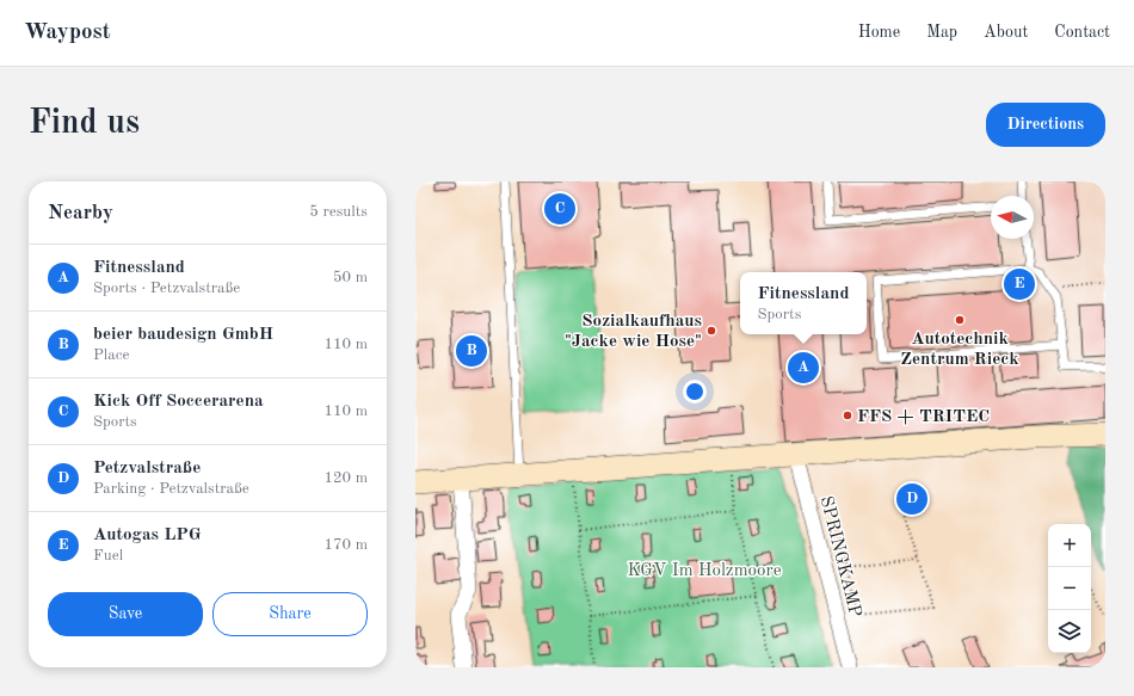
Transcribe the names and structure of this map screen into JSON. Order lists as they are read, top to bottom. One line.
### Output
{"streets":{"street":["SPRINGKAMP"]},"parks":["KGV Im Holzmoore"],"places":["Autotechnik Zentrum Rieck","Sozialkaufhaus \"Jacke wie Hose\"","FFS + TRITEC"],"north":"left","page":{"header":"Waypost","nav":["Home","Map","About","Contact"],"buttons":["Directions",["Save","Share"]],"title":"Find us","heading":["Nearby","5 results"],"pins":["C","E","B","A","D"],"list":[{"mark":"A","name":"Fitnessland","note":"Sports · Petzvalstraße","value":"50 m"},{"mark":"B","name":"beier baudesign GmbH","note":"Place","value":"110 m"},{"mark":"C","name":"Kick Off Soccerarena","note":"Sports","value":"110 m"},{"mark":"D","name":"Petzvalstraße","note":"Parking · Petzvalstraße","value":"120 m"},{"mark":"E","name":"Autogas LPG","note":"Fuel","value":"170 m"}],"popup":["Fitnessland","Sports"],"map_buttons":["+","−"]}}
